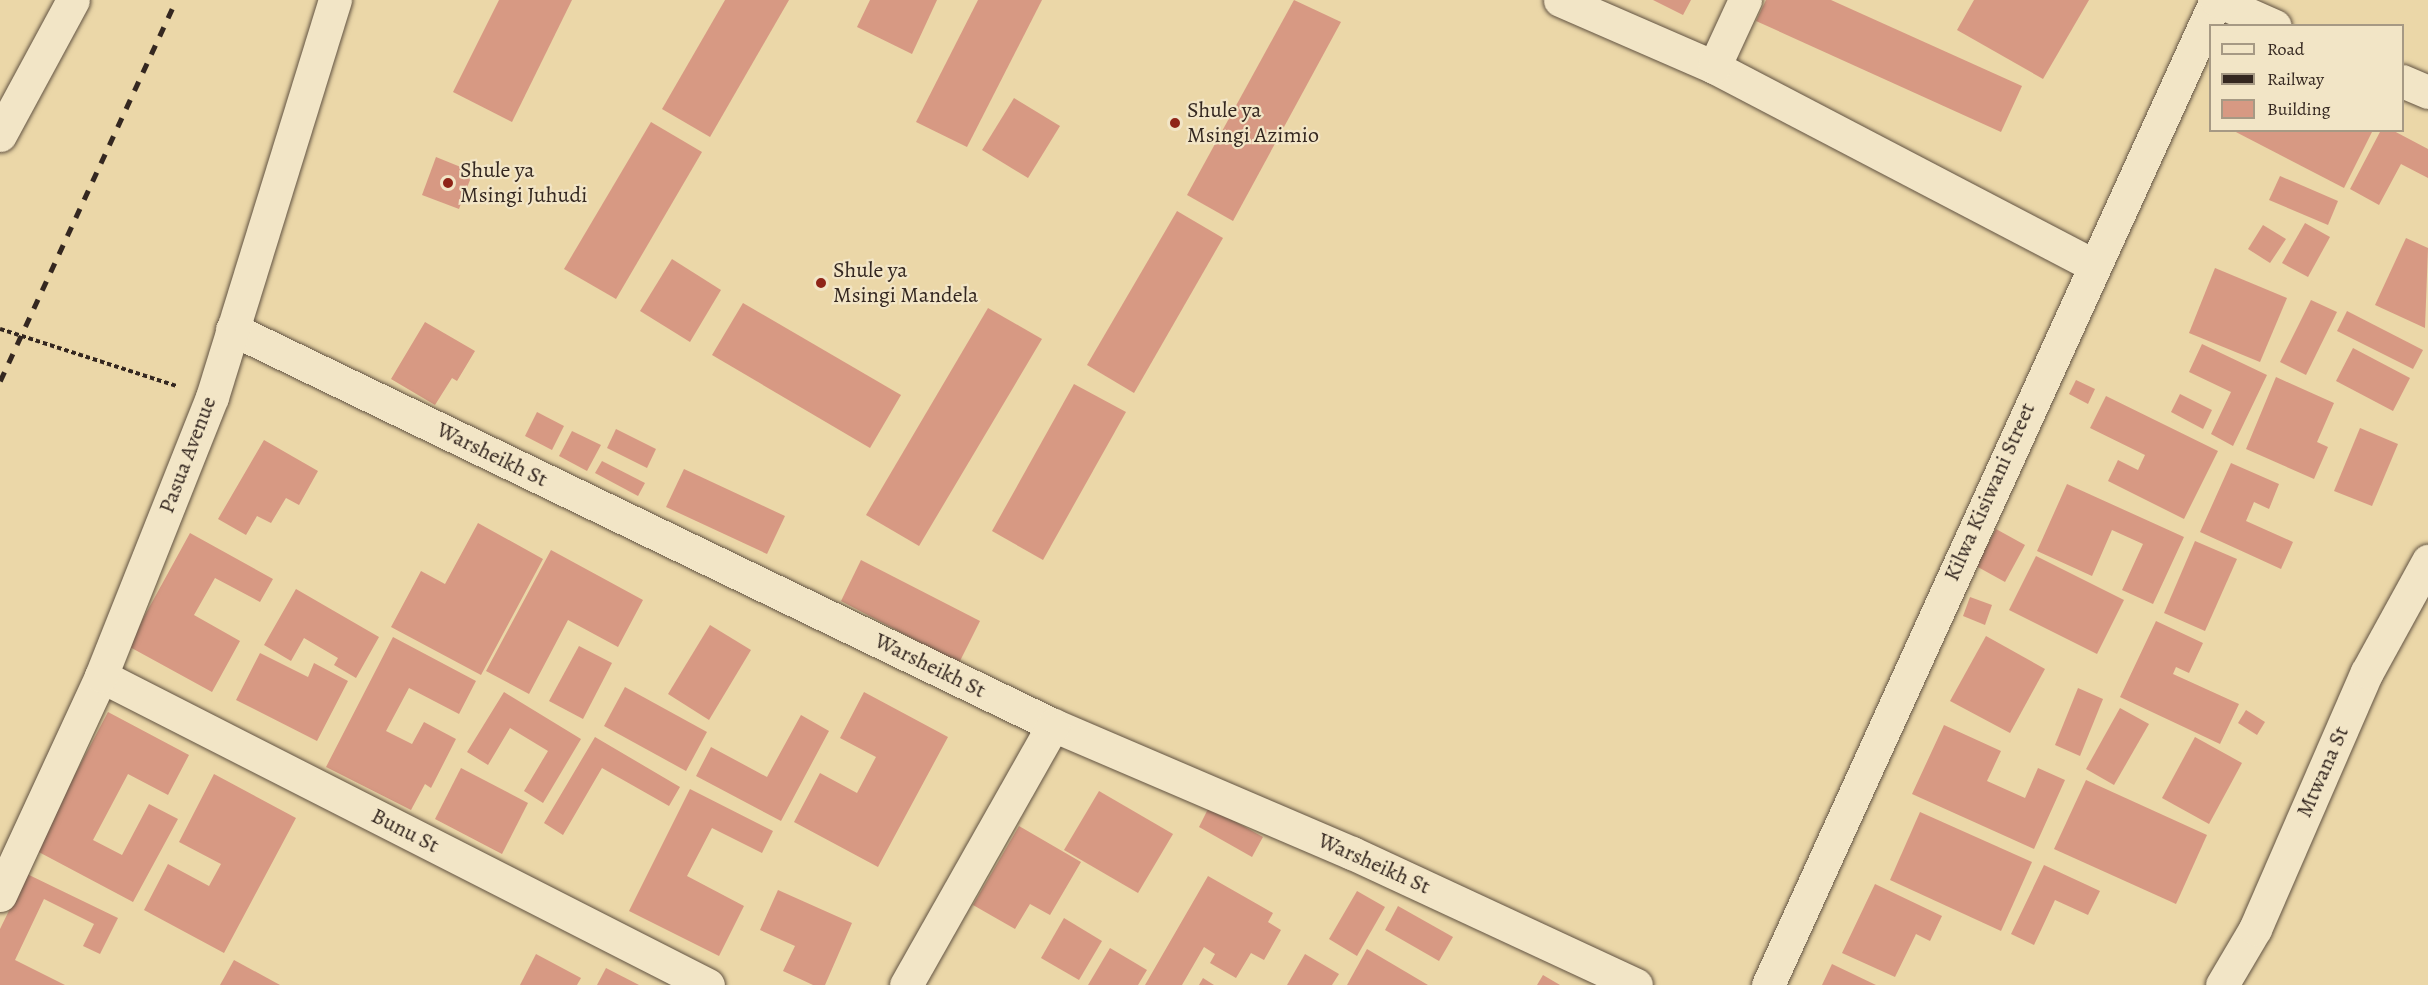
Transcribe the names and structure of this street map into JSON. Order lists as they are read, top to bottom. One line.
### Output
{"streets":{"street":["Pasua Avenue","Warsheikh St","Kilwa Kisiwani Street","Mtwana St","Bunu St"]},"crossings":[["Pasua Avenue","Warsheikh St"],["Pasua Avenue","Bunu St"]],"places":["Shule ya Msingi Azimio","Shule ya Msingi Juhudi","Shule ya Msingi Mandela"],"legend":["Road","Railway","Building"]}
